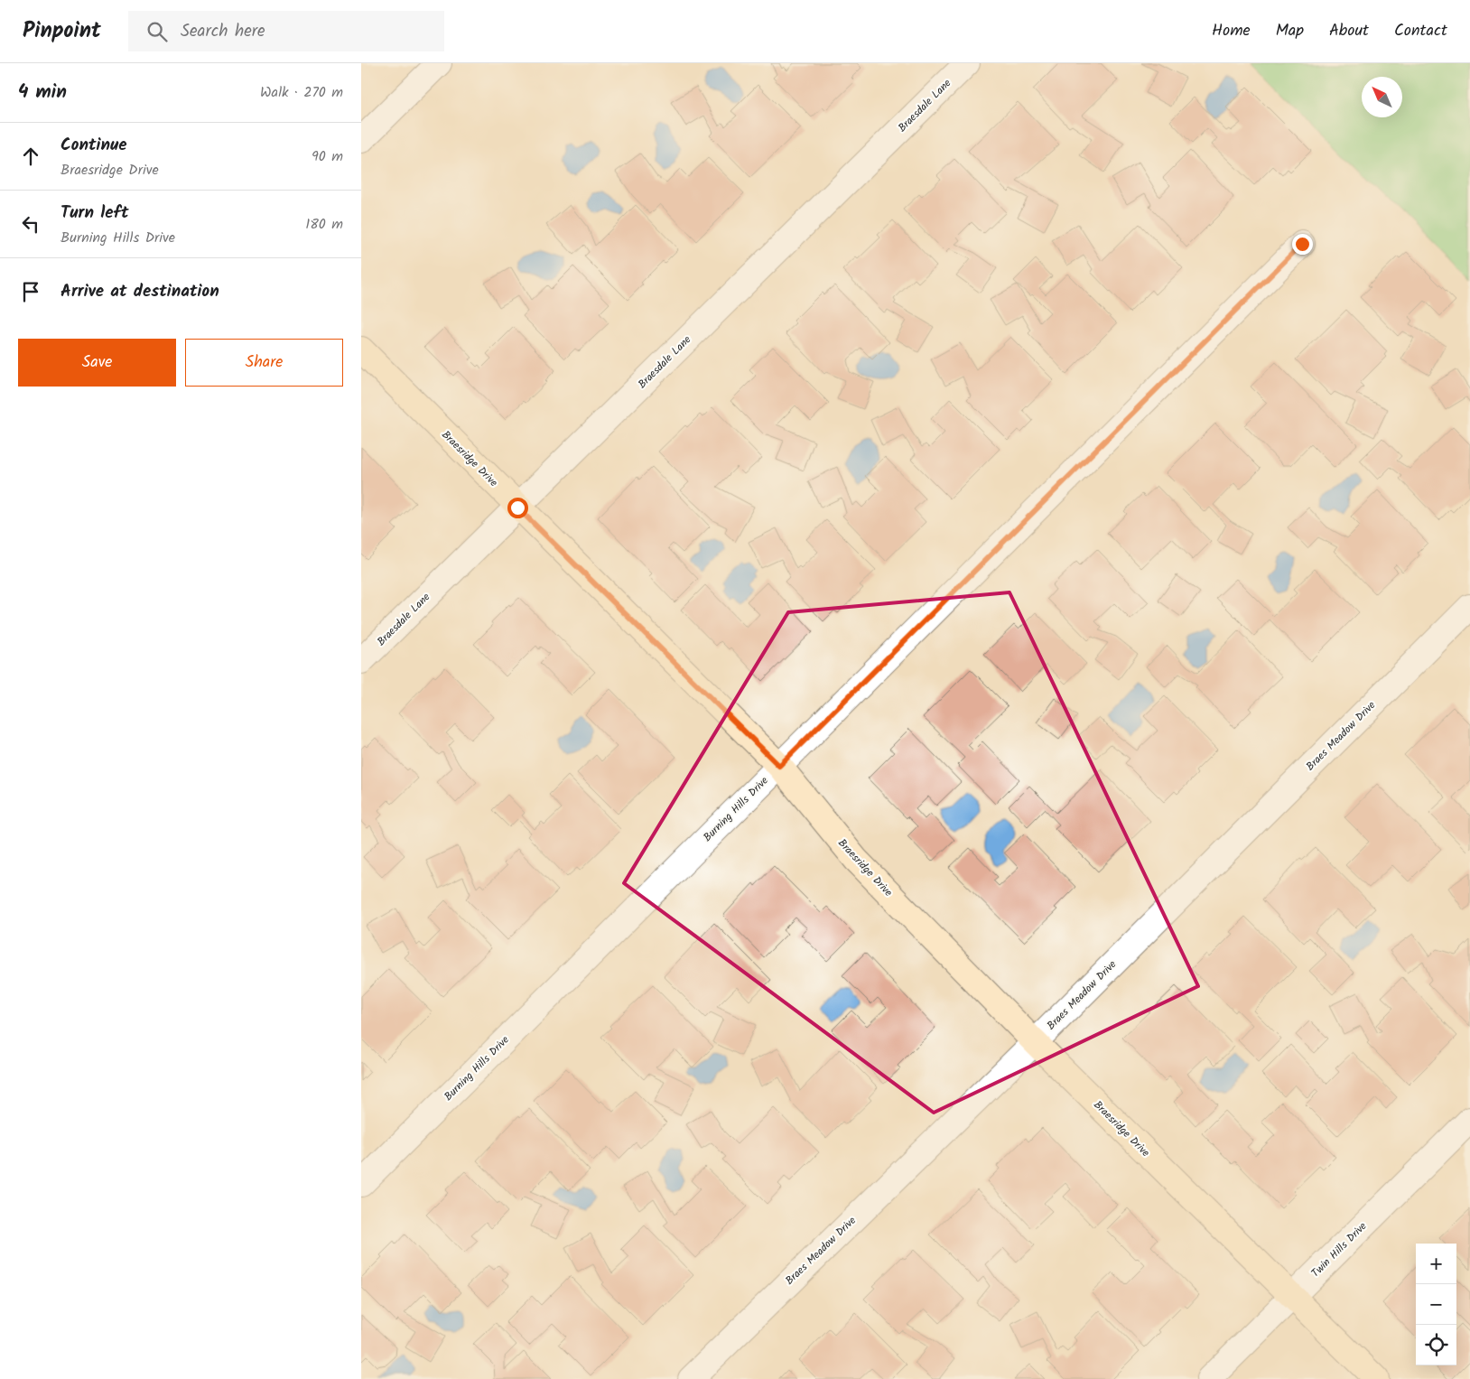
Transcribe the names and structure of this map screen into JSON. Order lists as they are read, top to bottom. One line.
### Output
{"streets":{"street":["Braesdale Lane","Braesridge Drive","Braes Meadow Drive","Burning Hills Drive","Twin Hills Drive"]},"crossings":[["Braesdale Lane","Braesridge Drive"],["Braesridge Drive","Braes Meadow Drive"],["Braesridge Drive","Burning Hills Drive"],["Braesridge Drive","Twin Hills Drive"]],"north":"top left","page":{"header":"Pinpoint","search":"Search here","nav":["Home","Map","About","Contact"],"heading":["4 min","Walk · 270 m"],"list":[["Continue","Braesridge Drive","90 m"],["Turn left","Burning Hills Drive","180 m"],"Arrive at destination"],"buttons":["Save","Share"],"map_buttons":["+","−"]}}
